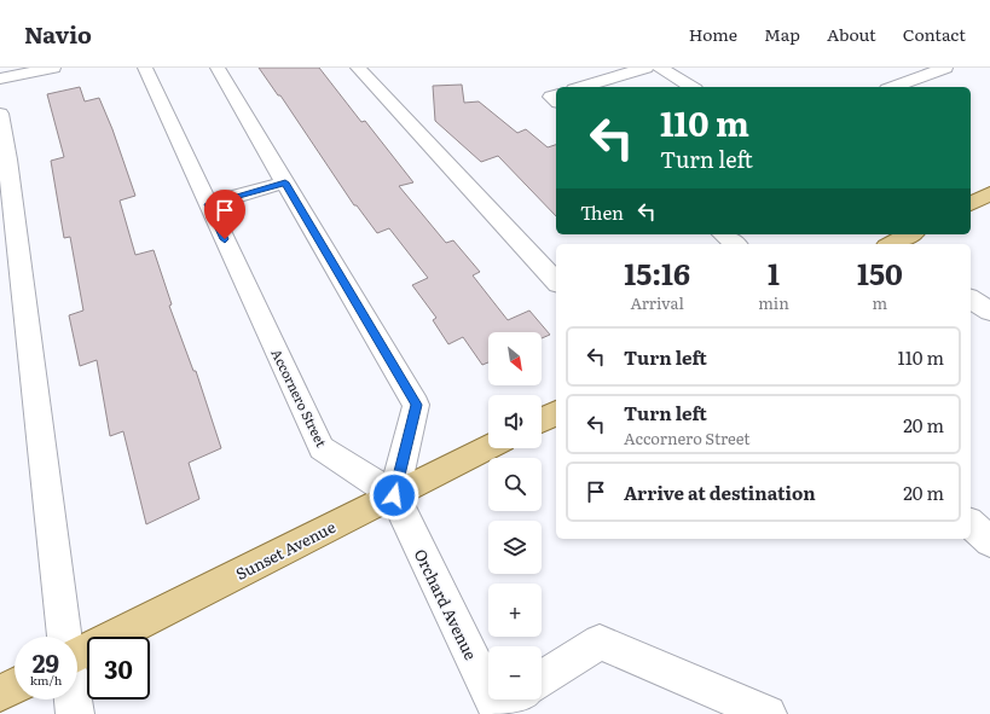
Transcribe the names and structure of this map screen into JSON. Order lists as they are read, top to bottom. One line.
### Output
{"streets":{"main road":["Sunset Avenue"],"street":["Accornero Street","Orchard Avenue"]},"crossings":[["Accornero Street","Sunset Avenue"],["Accornero Street","Orchard Avenue"],["Sunset Avenue","Orchard Avenue"]],"north":"bottom right","page":{"header":"Navio","nav":["Home","Map","About","Contact"],"turn":["110 m","Turn left"],"then":"Then","eta":["15:16","Arrival","1","min","150","m"],"list":[{"name":"Turn left","value":"110 m"},{"name":"Turn left","note":"Accornero Street","value":"20 m"},{"name":"Arrive at destination","value":"20 m"}],"map_buttons":["+","−"],"speed":"29 km/h","limit":"30"}}
